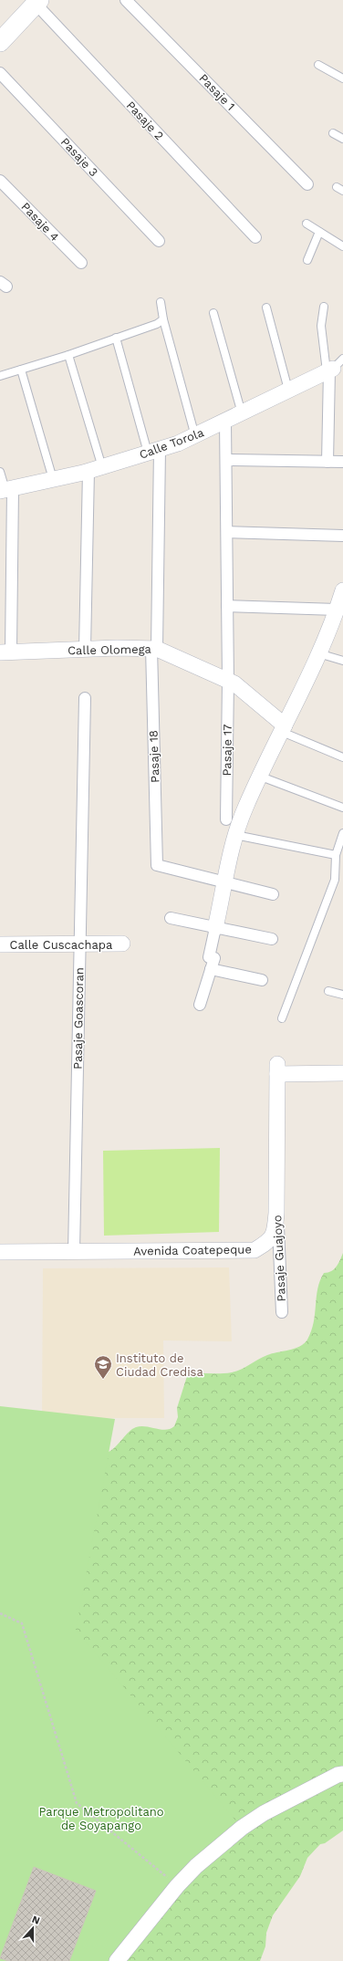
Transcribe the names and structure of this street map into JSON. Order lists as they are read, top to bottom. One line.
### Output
{"streets":{"street":["Pasaje 1","Pasaje 2","Pasaje 3","Pasaje 4","Calle Torola","Calle Olomega","Pasaje 17","Pasaje 18","Calle Cuscachapa","Pasaje Goascoran","Avenida Coatepeque","Pasaje Guajoyo"]},"crossings":[["Calle Torola","Pasaje 17"],["Calle Torola","Pasaje 18"],["Calle Olomega","Pasaje 17"],["Calle Olomega","Pasaje 18"],["Calle Cuscachapa","Pasaje Goascoran"],["Pasaje Goascoran","Avenida Coatepeque"],["Avenida Coatepeque","Pasaje Guajoyo"]],"parks":["Parque Metropolitano de Soyapango"],"places":{"school or university":["Instituto de Ciudad Credisa"]},"north":"top"}
